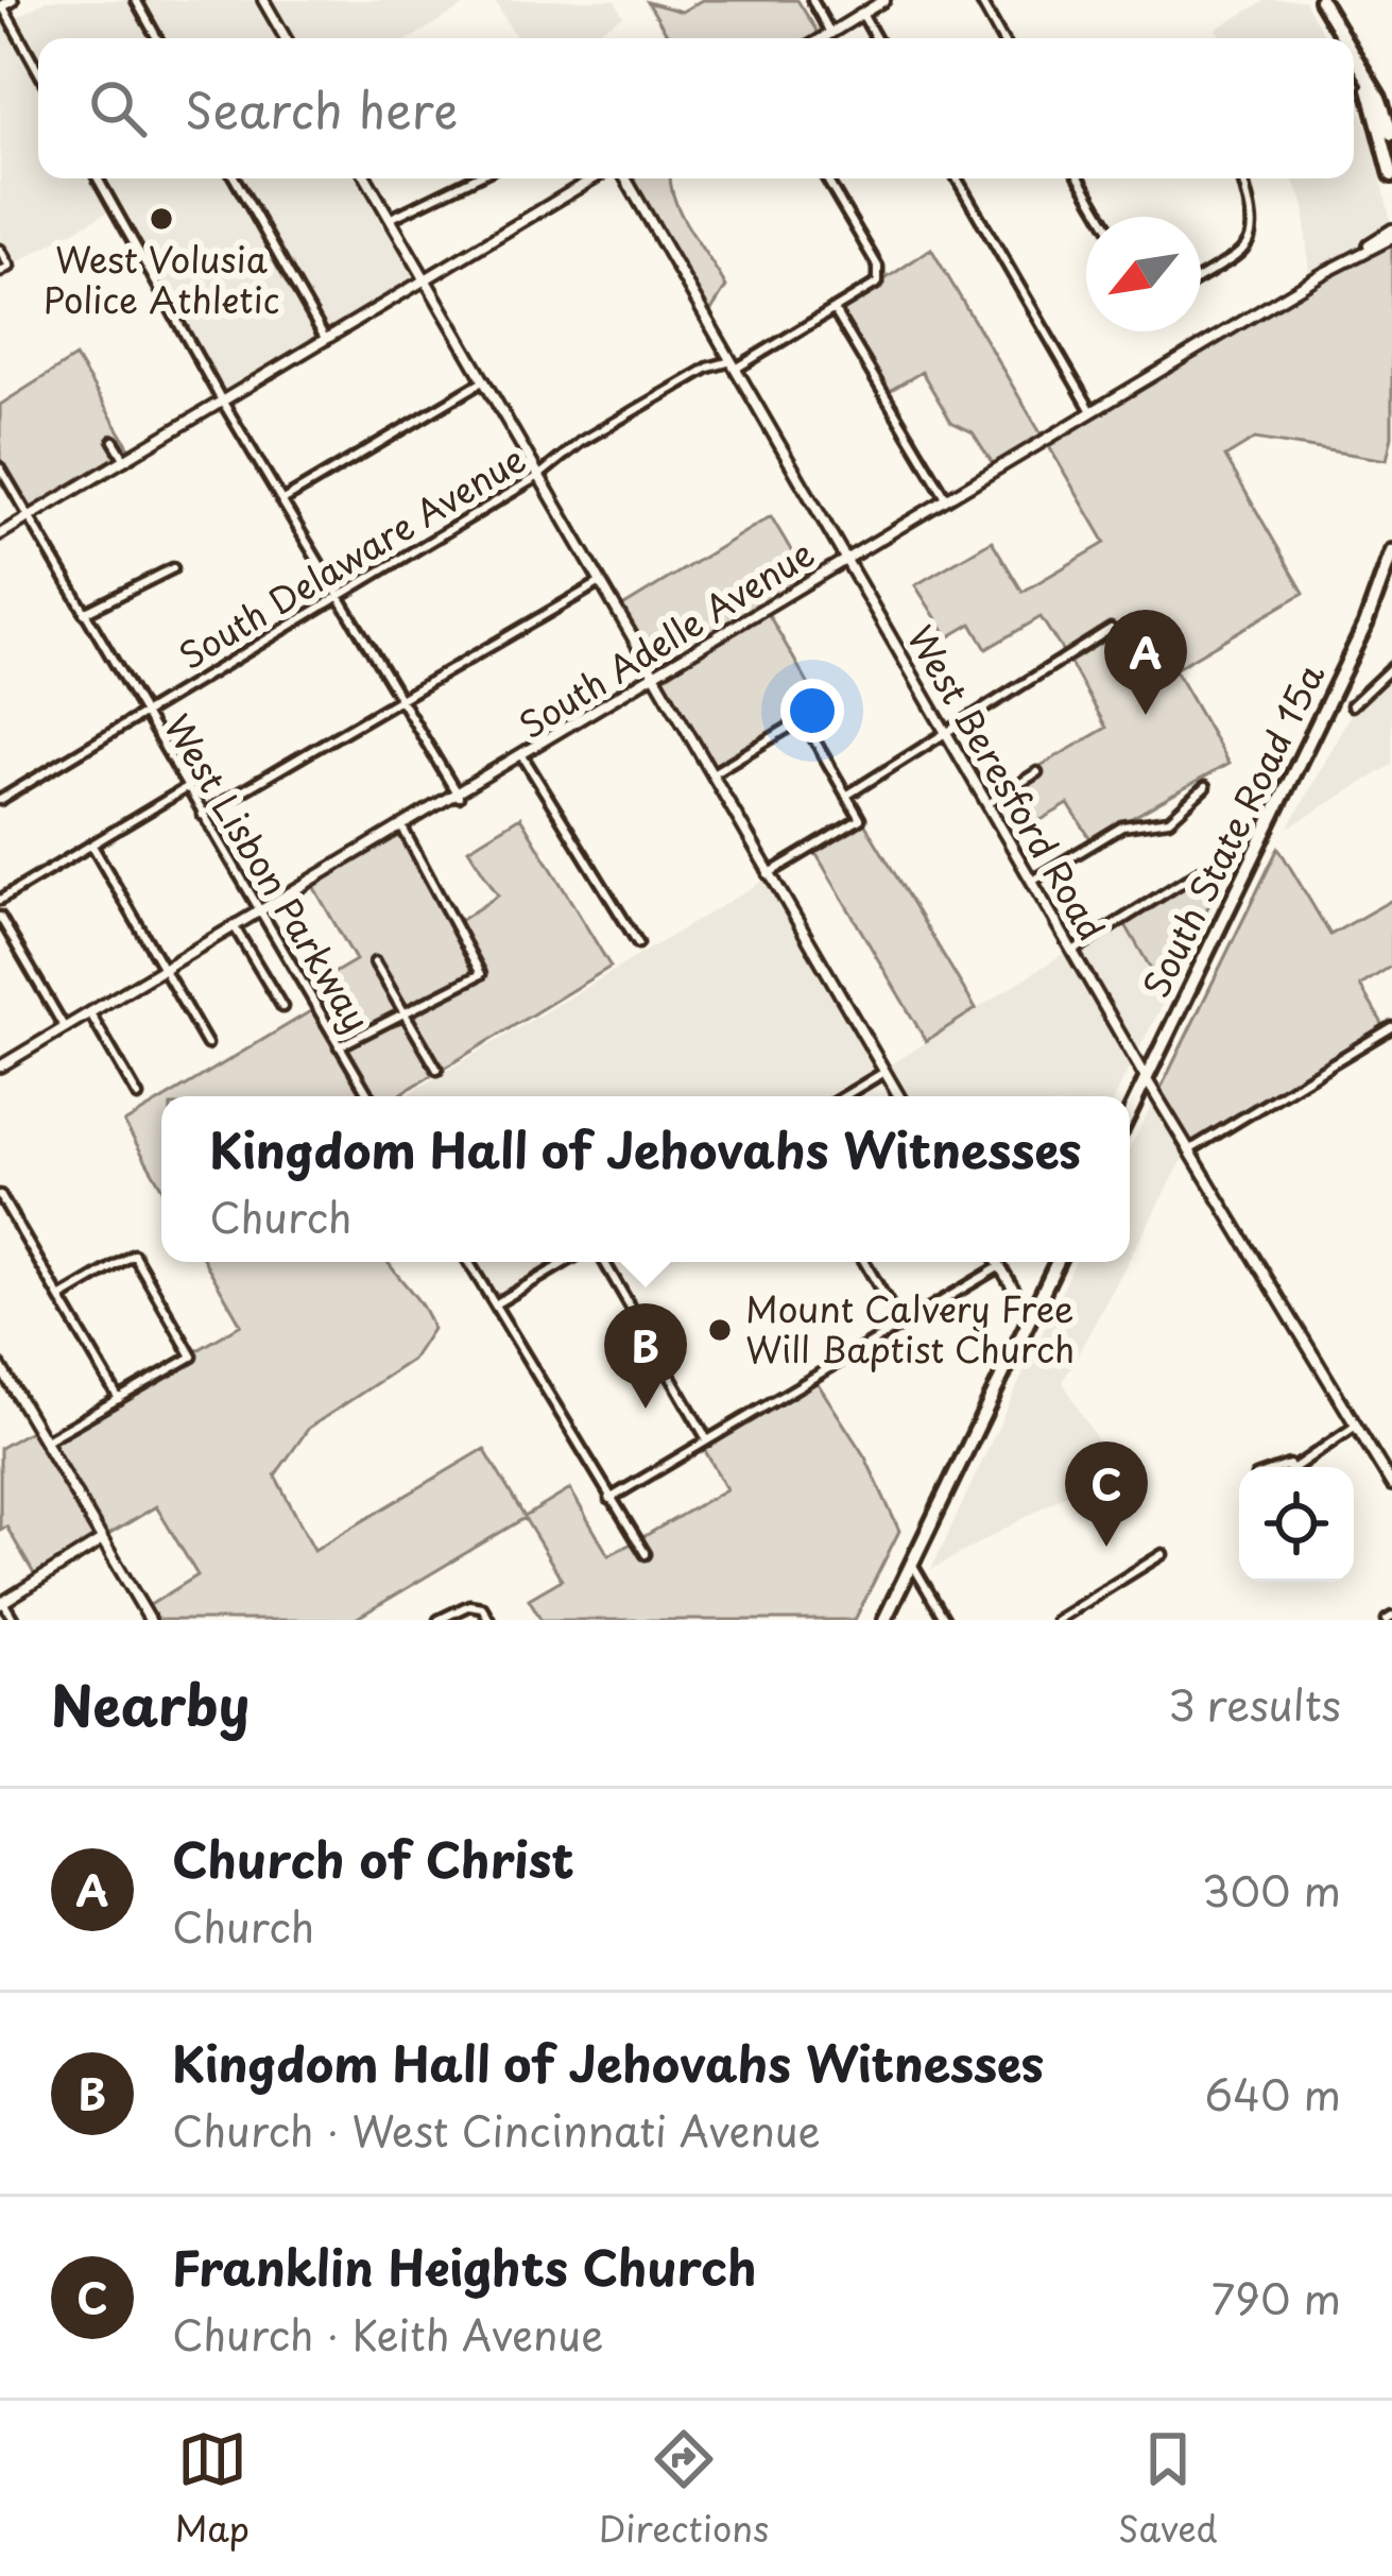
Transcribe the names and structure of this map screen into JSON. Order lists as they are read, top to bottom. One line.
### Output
{"streets":{"highway":["South State Road 15a"],"street":["South Delaware Avenue","South Adelle Avenue","West Beresford Road","West Lisbon Parkway"]},"crossings":[["South Delaware Avenue","West Beresford Road"],["South Delaware Avenue","West Lisbon Parkway"],["South Adelle Avenue","West Beresford Road"],["South Adelle Avenue","West Lisbon Parkway"],["West Beresford Road","South State Road 15a"]],"places":["West Volusia Police Athletic","Mount Calvery Free Will Baptist Church"],"north":"bottom left","page":{"search":"Search here","pins":["A","B","C"],"popup":["Kingdom Hall of Jehovahs Witnesses","Church"],"heading":["Nearby","3 results"],"list":[{"mark":"A","name":"Church of Christ","note":"Church","value":"300 m"},{"mark":"B","name":"Kingdom Hall of Jehovahs Witnesses","note":"Church · West Cincinnati Avenue","value":"640 m"},{"mark":"C","name":"Franklin Heights Church","note":"Church · Keith Avenue","value":"790 m"}],"nav":["Map","Directions","Saved"]}}
